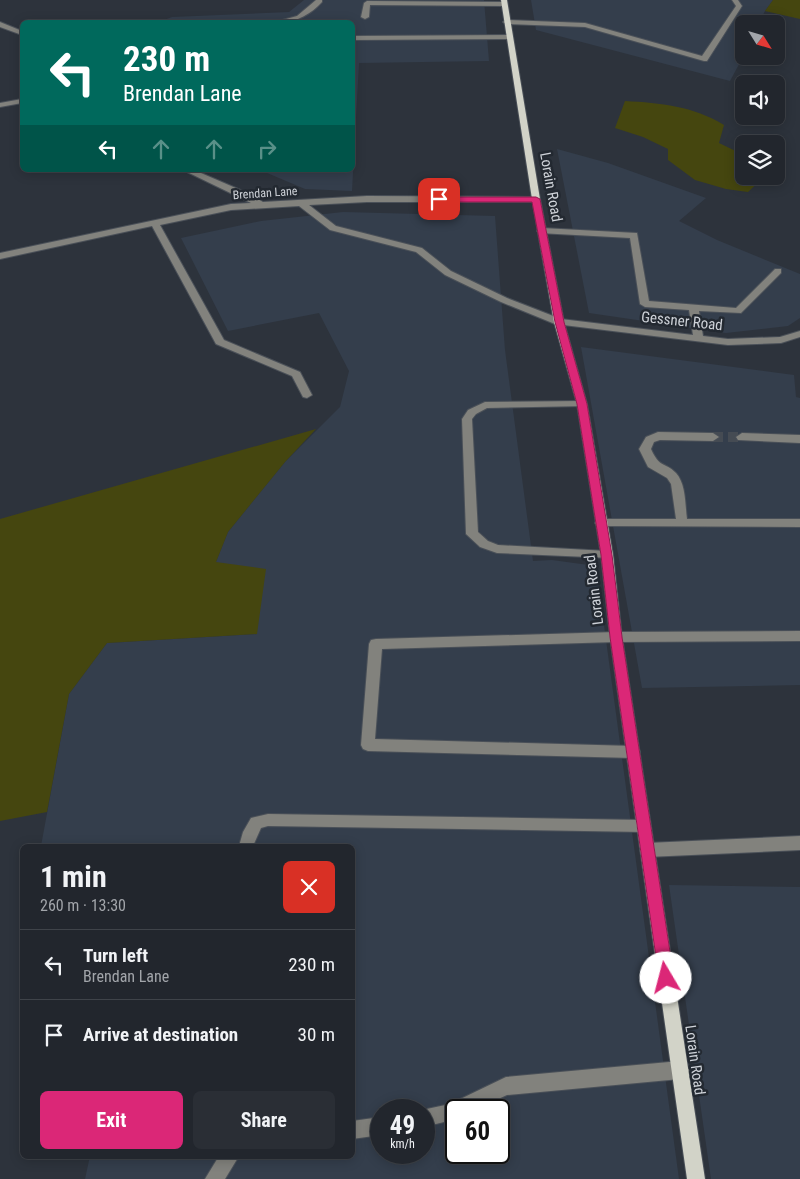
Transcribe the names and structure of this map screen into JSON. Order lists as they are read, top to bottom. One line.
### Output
{"streets":{"main road":["Lorain Road"],"street":["Brendan Lane","Gessner Road"]},"crossings":[["Lorain Road","Brendan Lane"],["Lorain Road","Gessner Road"],["Brendan Lane","Gessner Road"]],"north":"bottom right","page":{"turn":["230 m","Brendan Lane"],"heading":["1 min","260 m · 13:30"],"list":[{"name":"Turn left","note":"Brendan Lane","value":"230 m"},{"name":"Arrive at destination","value":"30 m"}],"buttons":["Exit","Share"],"speed":"49 km/h","limit":"60"}}
